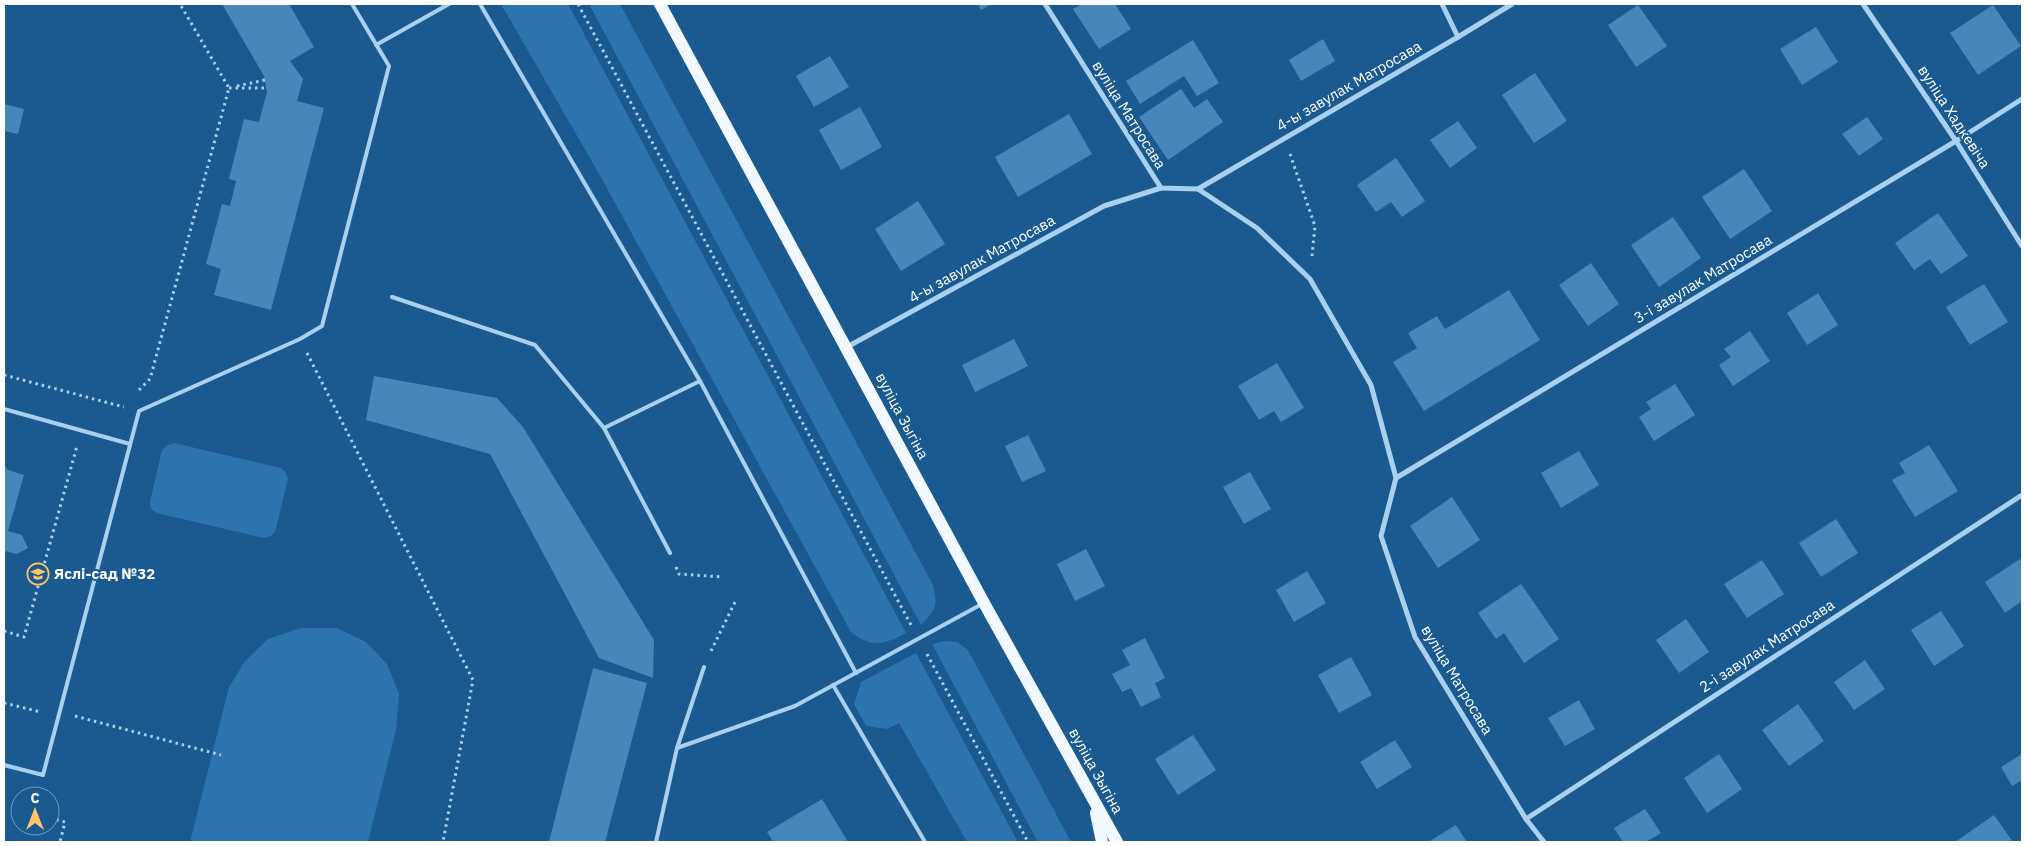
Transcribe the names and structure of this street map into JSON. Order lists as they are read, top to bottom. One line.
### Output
{"streets":{"main road":["вуліца Зыгіна"],"street":["4-ы завулак Матросава","вуліца Матросава","вуліца Хадкевіча","3-і завулак Матросава","2-і завулак Матросава"]},"crossings":[["4-ы завулак Матросава","вуліца Матросава"],["4-ы завулак Матросава","вуліца Зыгіна"],["вуліца Матросава","3-і завулак Матросава"],["вуліца Матросава","2-і завулак Матросава"],["вуліца Хадкевіча","3-і завулак Матросава"]],"places":{"school or university":["Яслі-сад №32"]},"north":"top"}
